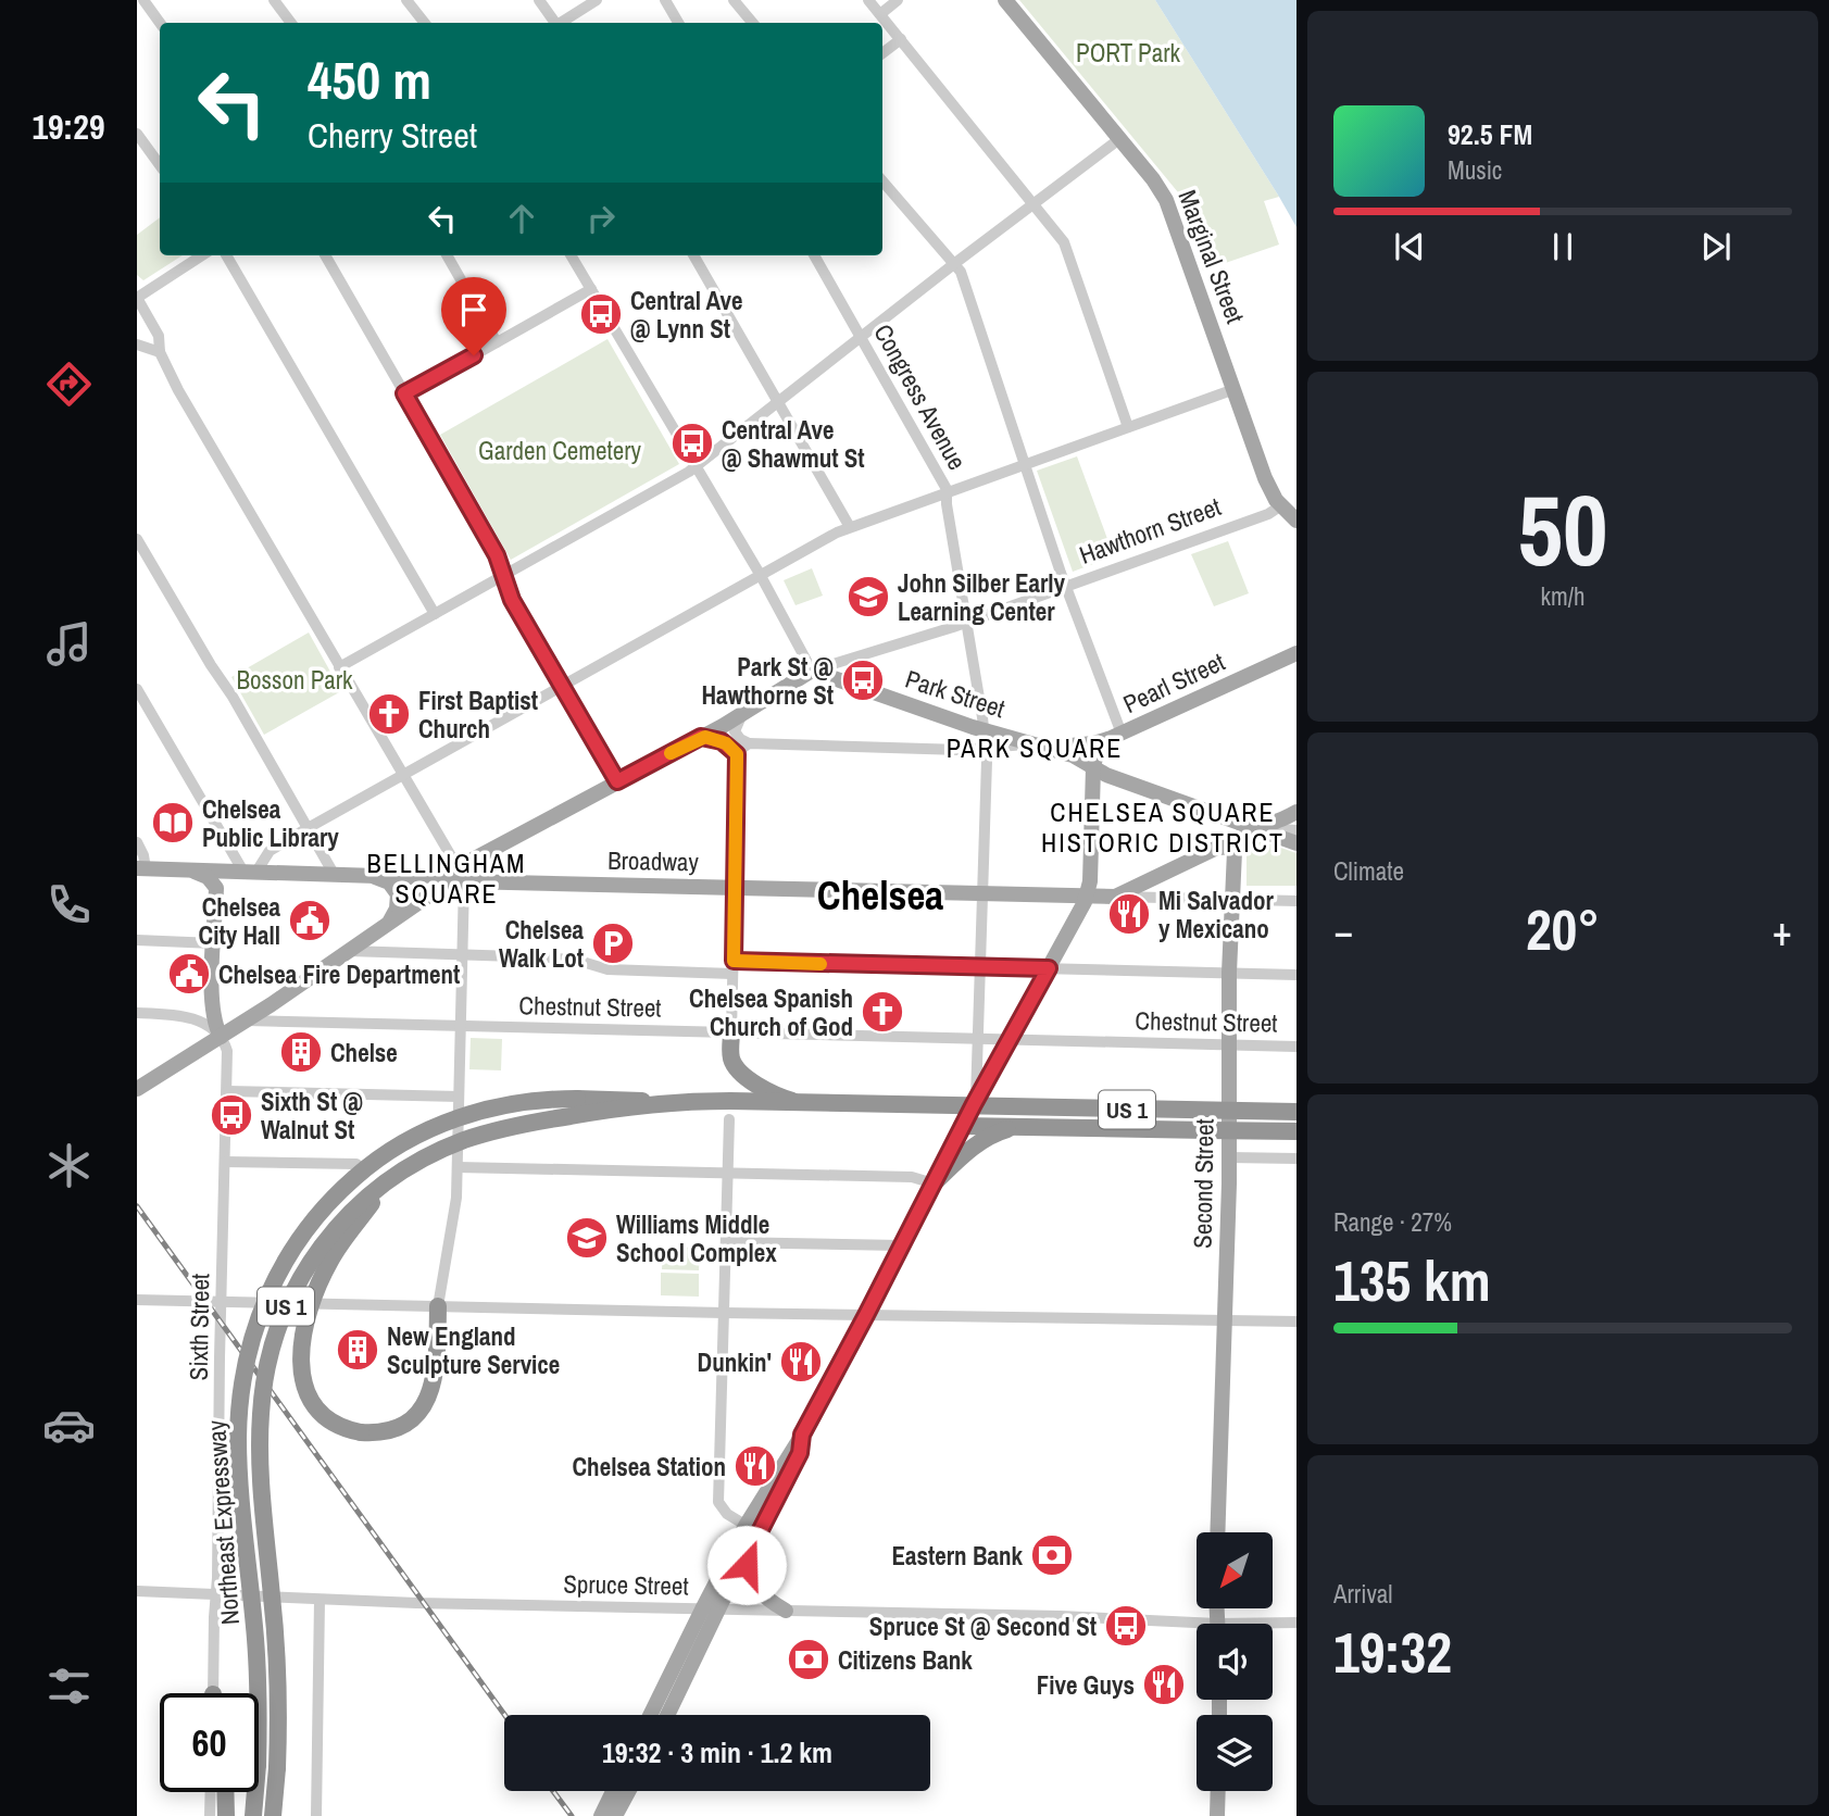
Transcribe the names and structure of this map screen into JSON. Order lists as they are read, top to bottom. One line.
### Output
{"streets":{"highway":["US 1","Northeast Expressway"],"main road":["Marginal Street","Hawthorn Street","Pearl Street","Park Street","Broadway","Second Street"],"street":["Congress Avenue","Chestnut Street","Sixth Street","Spruce Street"]},"crossings":[["Marginal Street","Hawthorn Street"],["Congress Avenue","Hawthorn Street"],["Congress Avenue","Pearl Street"],["Congress Avenue","Park Street"],["Congress Avenue","Broadway"],["Congress Avenue","Chestnut Street"],["Hawthorn Street","Park Street"],["Hawthorn Street","Broadway"],["Pearl Street","Park Street"],["Broadway","Second Street"],["Chestnut Street","Second Street"],["Sixth Street","Spruce Street"]],"districts":["PARK SQUARE","CHELSEA SQUARE HISTORIC DISTRICT","BELLINGHAM SQUARE","Chelsea"],"parks":["PORT Park","Garden Cemetery","Bosson Park"],"places":{"bus stop":["Central Ave @ Lynn St","Central Ave @ Shawmut St","Park St @ Hawthorne St","Sixth St @ Walnut St","Spruce St @ Second St"],"school or university":["John Silber Early Learning Center","Williams Middle School Complex"],"church":["First Baptist Church","Chelsea Spanish Church of God"],"library":["Chelsea Public Library"],"restaurant":["Mi Salvador y Mexicano","Dunkin'","Chelsea Station","Five Guys"],"public building":["Chelsea City Hall","Chelsea Fire Department"],"parking":["Chelsea Walk Lot"],"building":["Chelse","New England Sculpture Service"],"bank":["Eastern Bank","Citizens Bank"]},"north":"bottom left","page":{"tabs":"19:29","turn":["450 m","Cherry Street"],"song":["92.5 FM","Music"],"tile":[["50","km/h"],"Climate",["Range · 27%","135 km"],["Arrival","19:32"]],"heat":["−","20°","+"],"limit":"60","trip":"19:32 · 3 min · 1.2 km"}}
